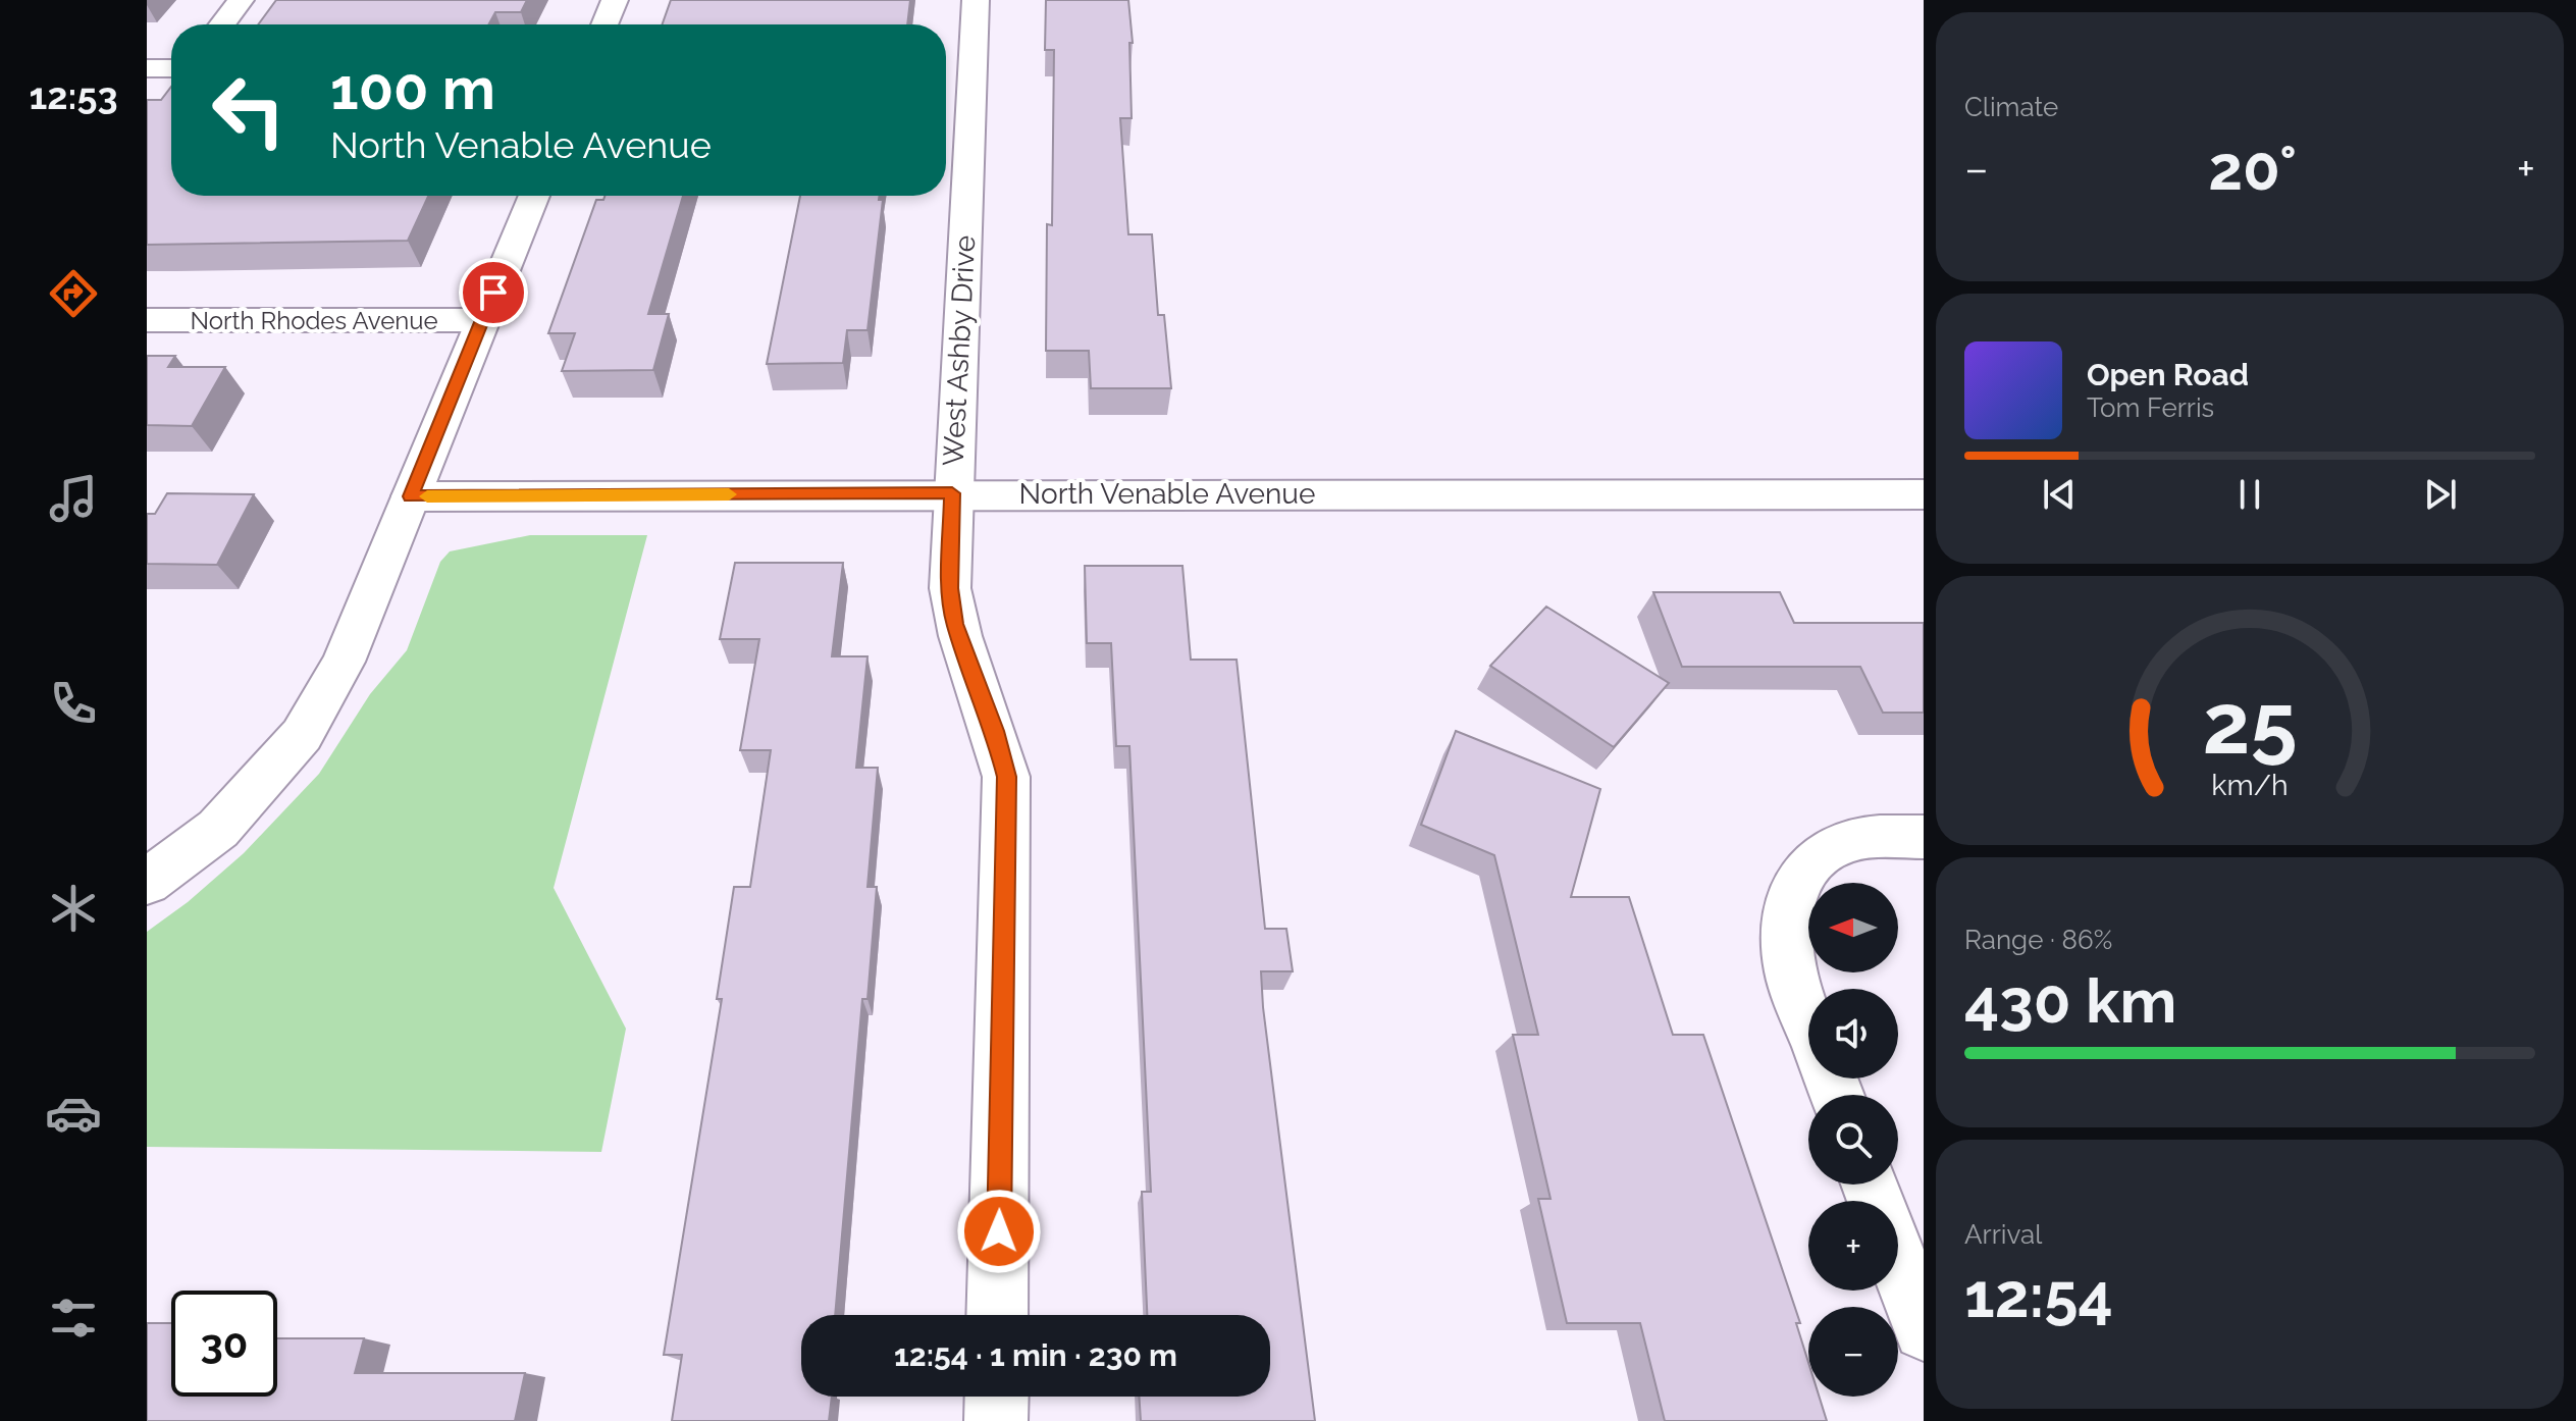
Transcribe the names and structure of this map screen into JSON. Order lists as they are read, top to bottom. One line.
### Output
{"streets":{"street":["North Rhodes Avenue","West Ashby Drive","North Venable Avenue"]},"crossings":[["West Ashby Drive","North Venable Avenue"]],"north":"left","page":{"tabs":"12:53","tile":["Climate",["Range · 86%","430 km"],["Arrival","12:54"]],"turn":["100 m","North Venable Avenue"],"heat":["−","20°","+"],"song":["Open Road","Tom Ferris"],"map_buttons":["+","−"],"limit":"30","trip":"12:54 · 1 min · 230 m","gauge":["25","km/h"]}}
